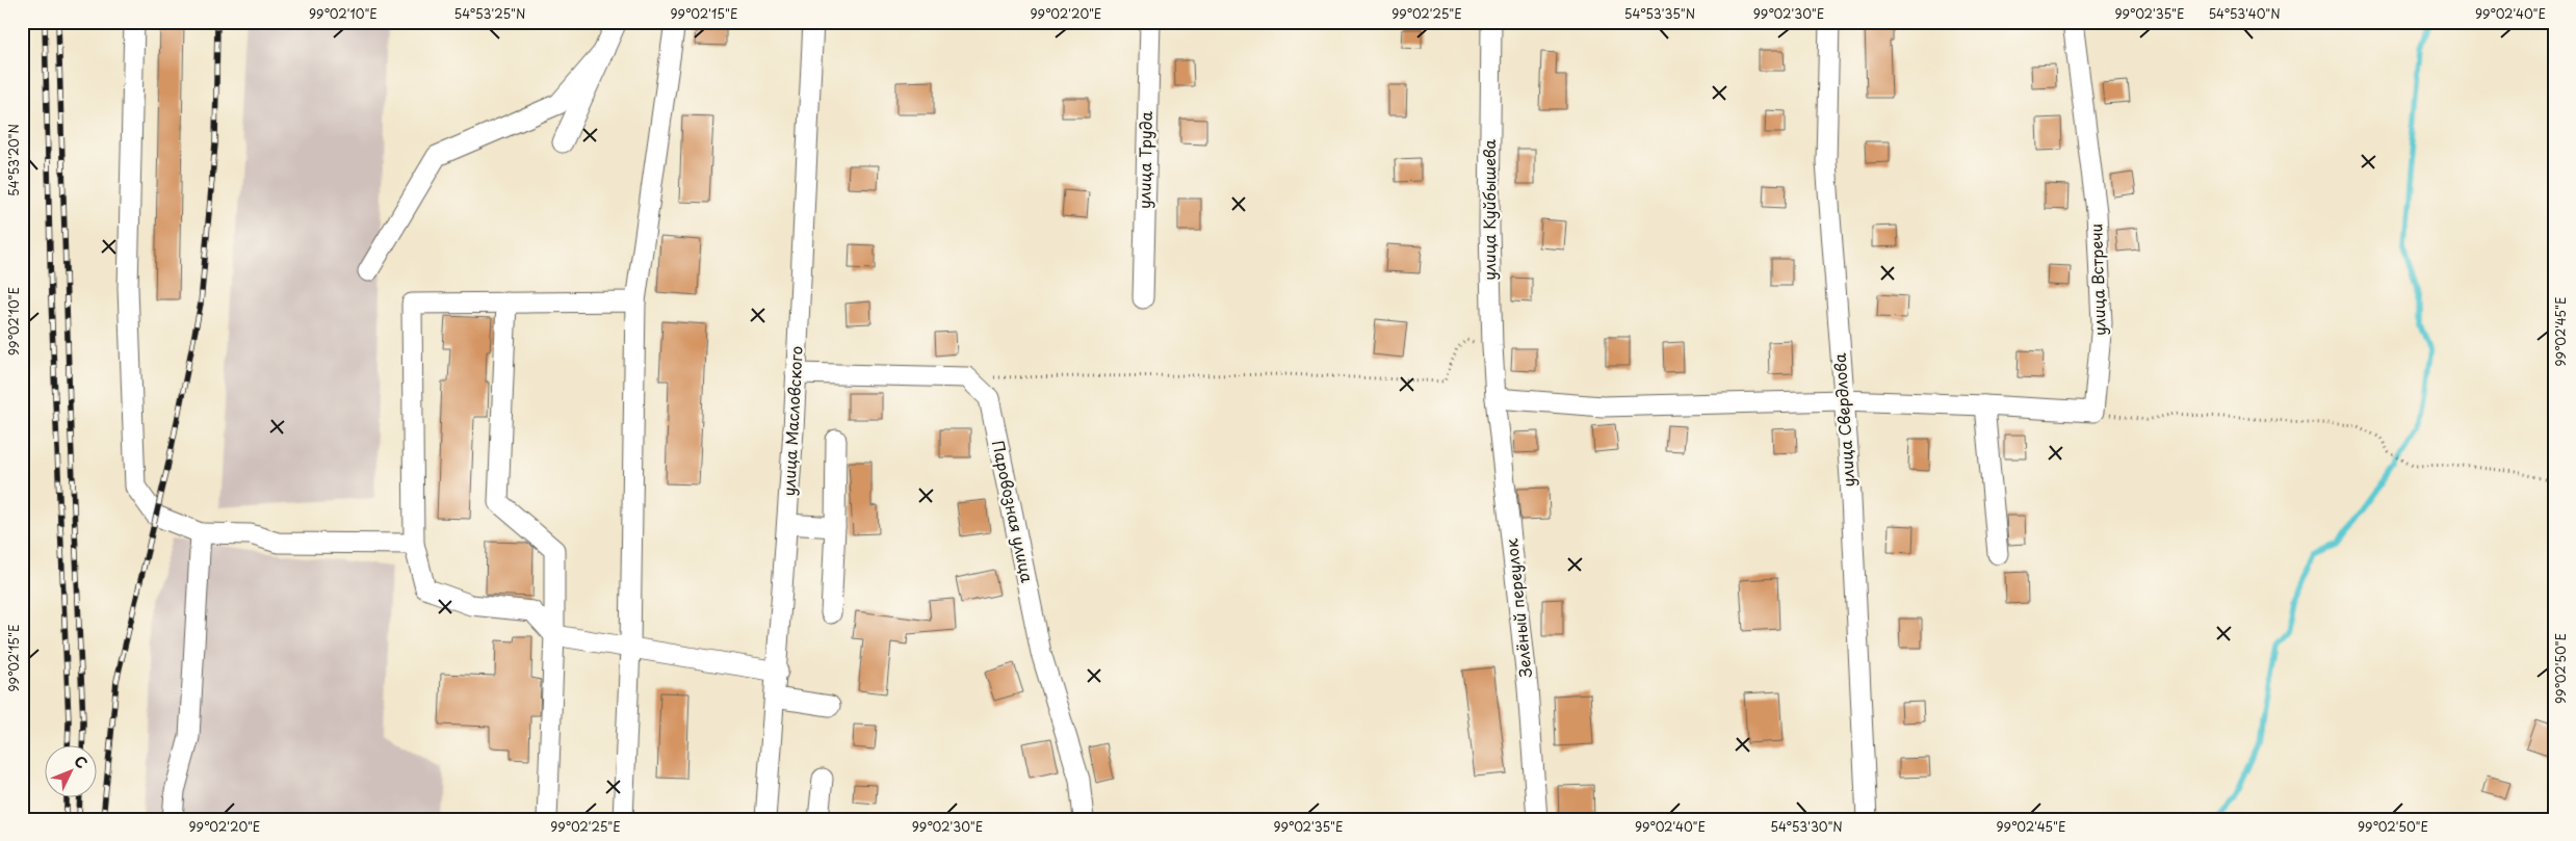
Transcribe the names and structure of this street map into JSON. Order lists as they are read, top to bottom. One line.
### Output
{"streets":{"street":["улица Труда","улица Куйбышева","улица Встречи","улица Свердлова","улица Масловского","Паровозная улица","Зелёный переулок"]},"crossings":[["улица Куйбышева","Зелёный переулок"]],"north":"top right","coordinates":["99°02'10\"E","54°53'25\"N","99°02'15\"E","99°02'20\"E","99°02'25\"E","54°53'35\"N","99°02'30\"E","99°02'35\"E","54°53'40\"N","99°02'40\"E","54°53'20\"N","99°02'45\"E","99°02'50\"E","54°53'30\"N"]}
